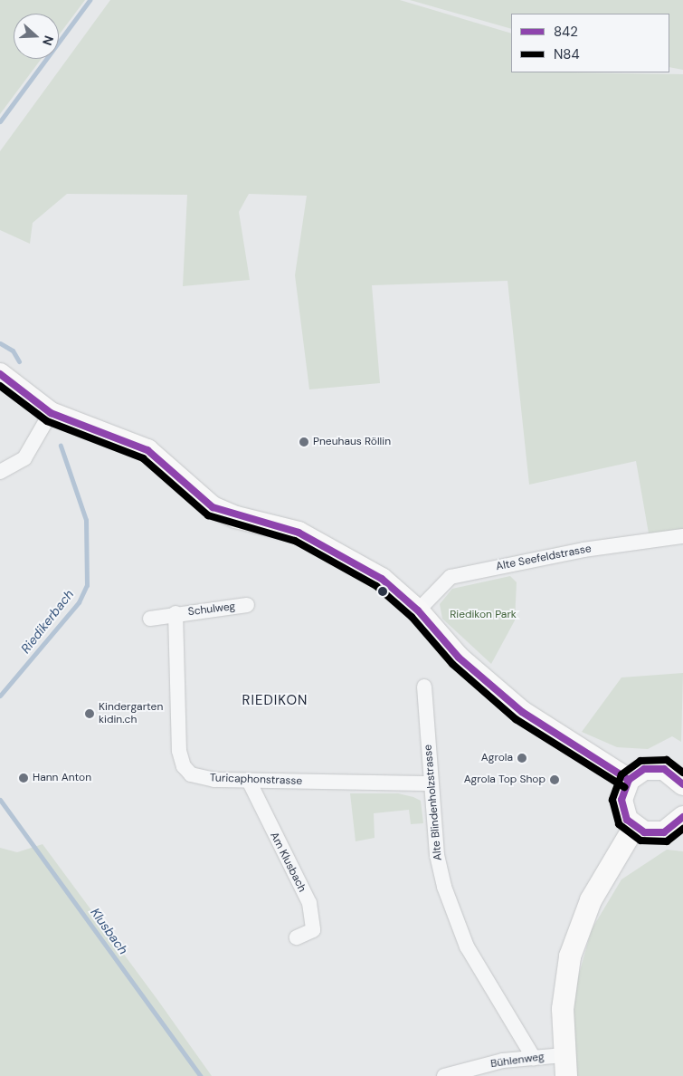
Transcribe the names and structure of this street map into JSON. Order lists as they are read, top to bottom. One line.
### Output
{"streets":{"street":["Alte Seefeldstrasse","Schulweg","Turicaphonstrasse","Alte Blindenholzstrasse","Am Klusbach","Bühlenweg"]},"crossings":[["Schulweg","Turicaphonstrasse"],["Turicaphonstrasse","Alte Blindenholzstrasse"],["Turicaphonstrasse","Am Klusbach"],["Alte Blindenholzstrasse","Bühlenweg"]],"districts":["RIEDIKON"],"water":["Riedikerbach","Klusbach"],"parks":["Riedikon Park"],"places":["Pneuhaus Röllin","Kindergarten kidin.ch","Agrola","Hann Anton","Agrola Top Shop"],"lines":["transit line 842","transit line N84"],"legend":["842","N84"],"north":"right"}
